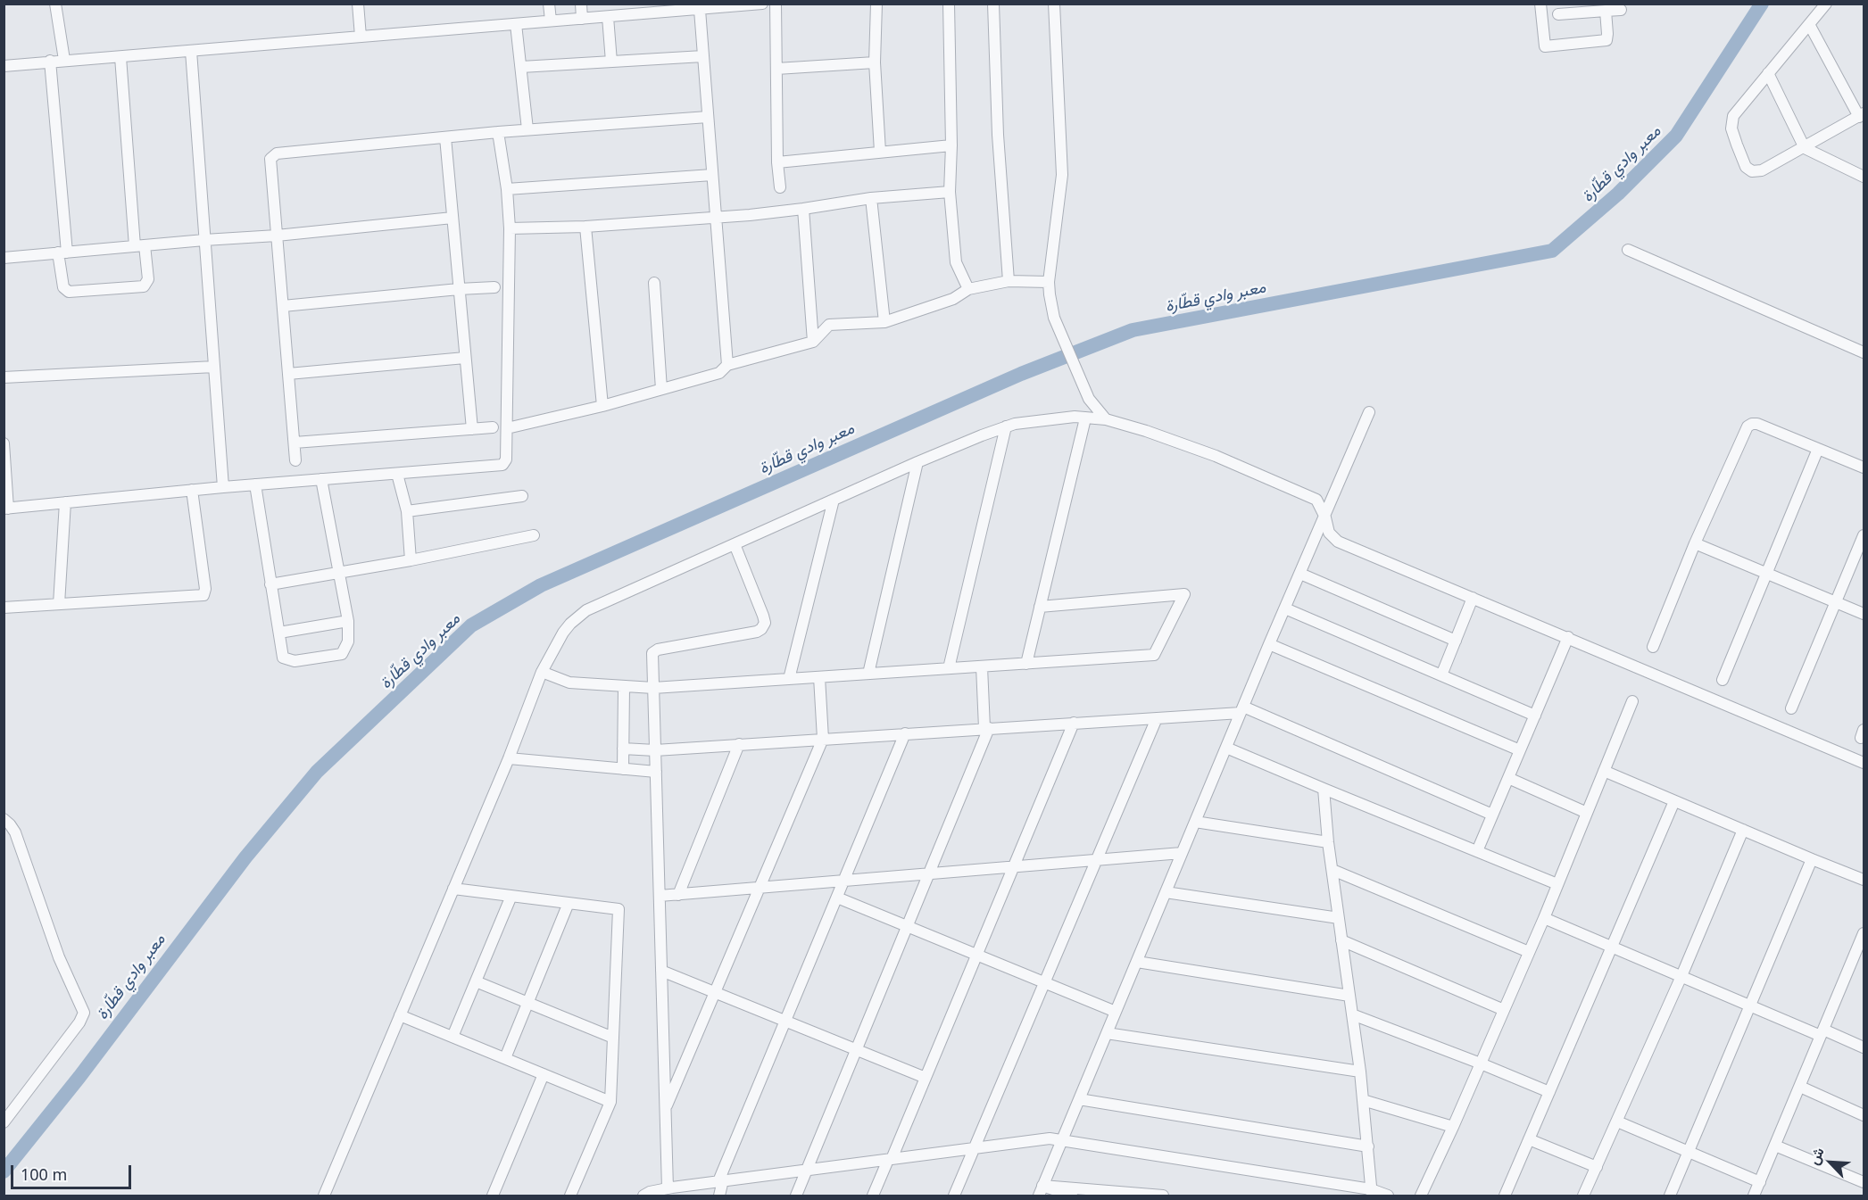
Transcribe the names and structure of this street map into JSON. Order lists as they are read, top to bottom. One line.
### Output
{"water":["معبر وادي قطّارة"],"scale_bar":"100 m","north":"top left"}
